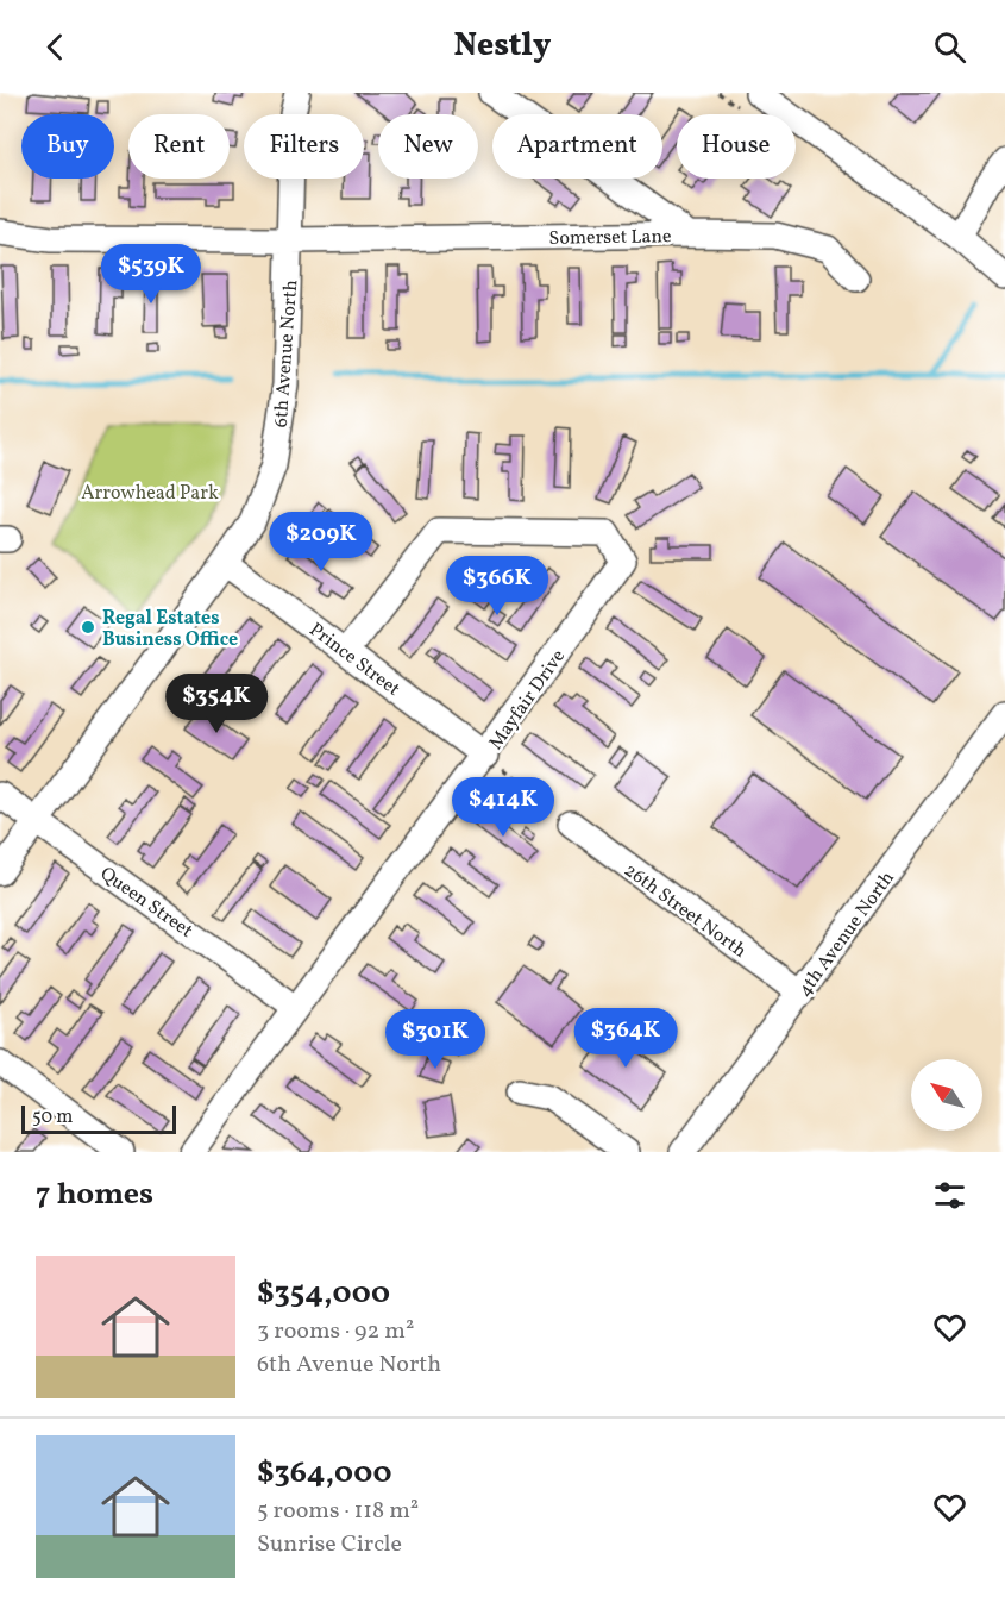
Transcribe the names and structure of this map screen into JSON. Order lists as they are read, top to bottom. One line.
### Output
{"streets":{"street":["Somerset Lane","6th Avenue North","Prince Street","Mayfair Drive","Queen Street","26th Street North","4th Avenue North"]},"crossings":[["Somerset Lane","6th Avenue North"],["6th Avenue North","Prince Street"],["6th Avenue North","Queen Street"],["Prince Street","Mayfair Drive"],["Mayfair Drive","Queen Street"],["26th Street North","4th Avenue North"]],"parks":["Arrowhead Park"],"places":["Regal Estates Business Office"],"scale_bar":"50 m","north":"top left","page":{"header":"Nestly","chip":["Buy","Rent","Filters","New","Apartment","House"],"price":["$539K","$209K","$366K","$354K","$414K","$364K","$301K"],"scale":"50 m","heading":"7 homes","list":[{"name":"$354,000","note":"3 rooms · 92 m² · 6th Avenue North"},{"name":"$364,000","note":"5 rooms · 118 m² · Sunrise Circle"}]}}
